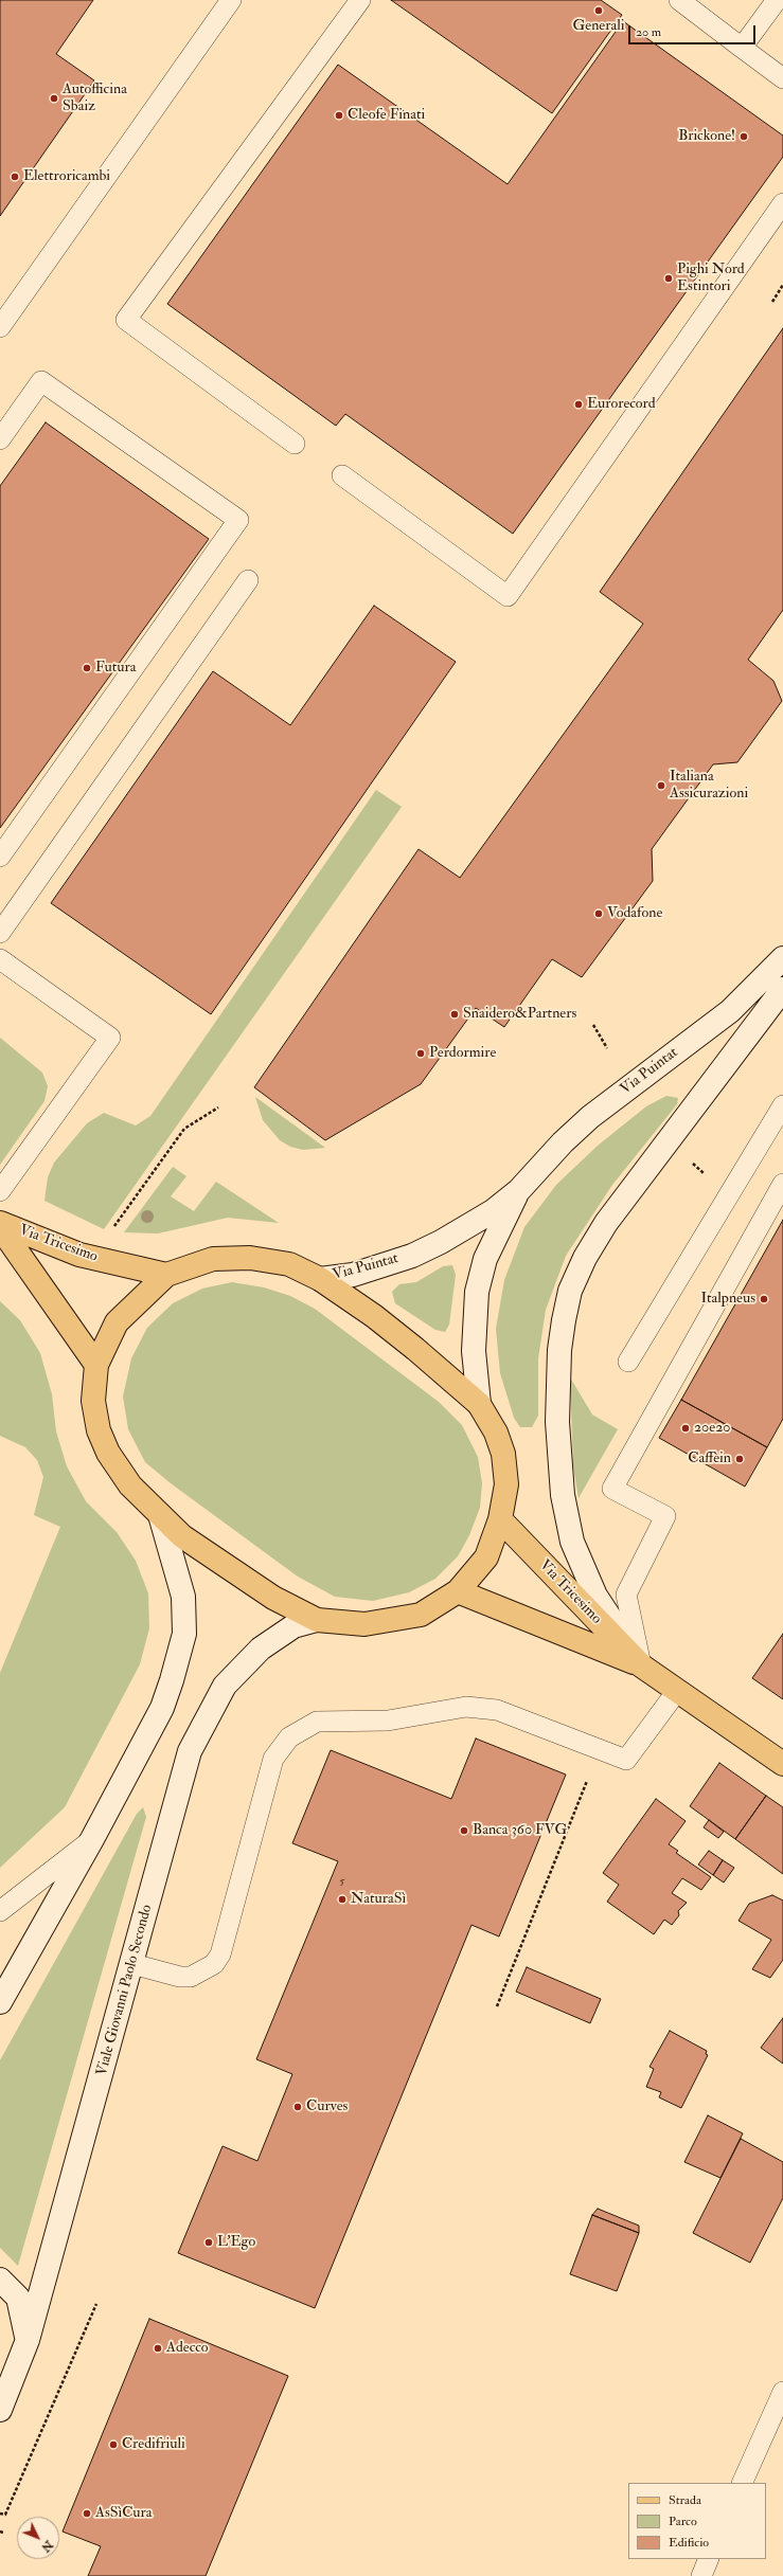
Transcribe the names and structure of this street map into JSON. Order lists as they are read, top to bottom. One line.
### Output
{"streets":{"main road":["Via Puintat","Via Tricesimo","Viale Giovanni Paolo Secondo"]},"places":["Generali","Autofficina Sbaiz","Cleofe Finati","Brickone!","Elettroricambi","Pighi Nord Estintori","Eurorecord","Futura","Italiana Assicurazioni","Vodafone","Snaidero&Partners","Perdormire","Italpneus","20e20","Caffèin","Banca 360 FVG","NaturaSì","Curves","L'Ego","Adecco","Credifriuli","AsSìCura"],"house_numbers":["5"],"legend":["Strada","Parco","Edificio"],"scale_bar":"20 m","north":"bottom right"}
